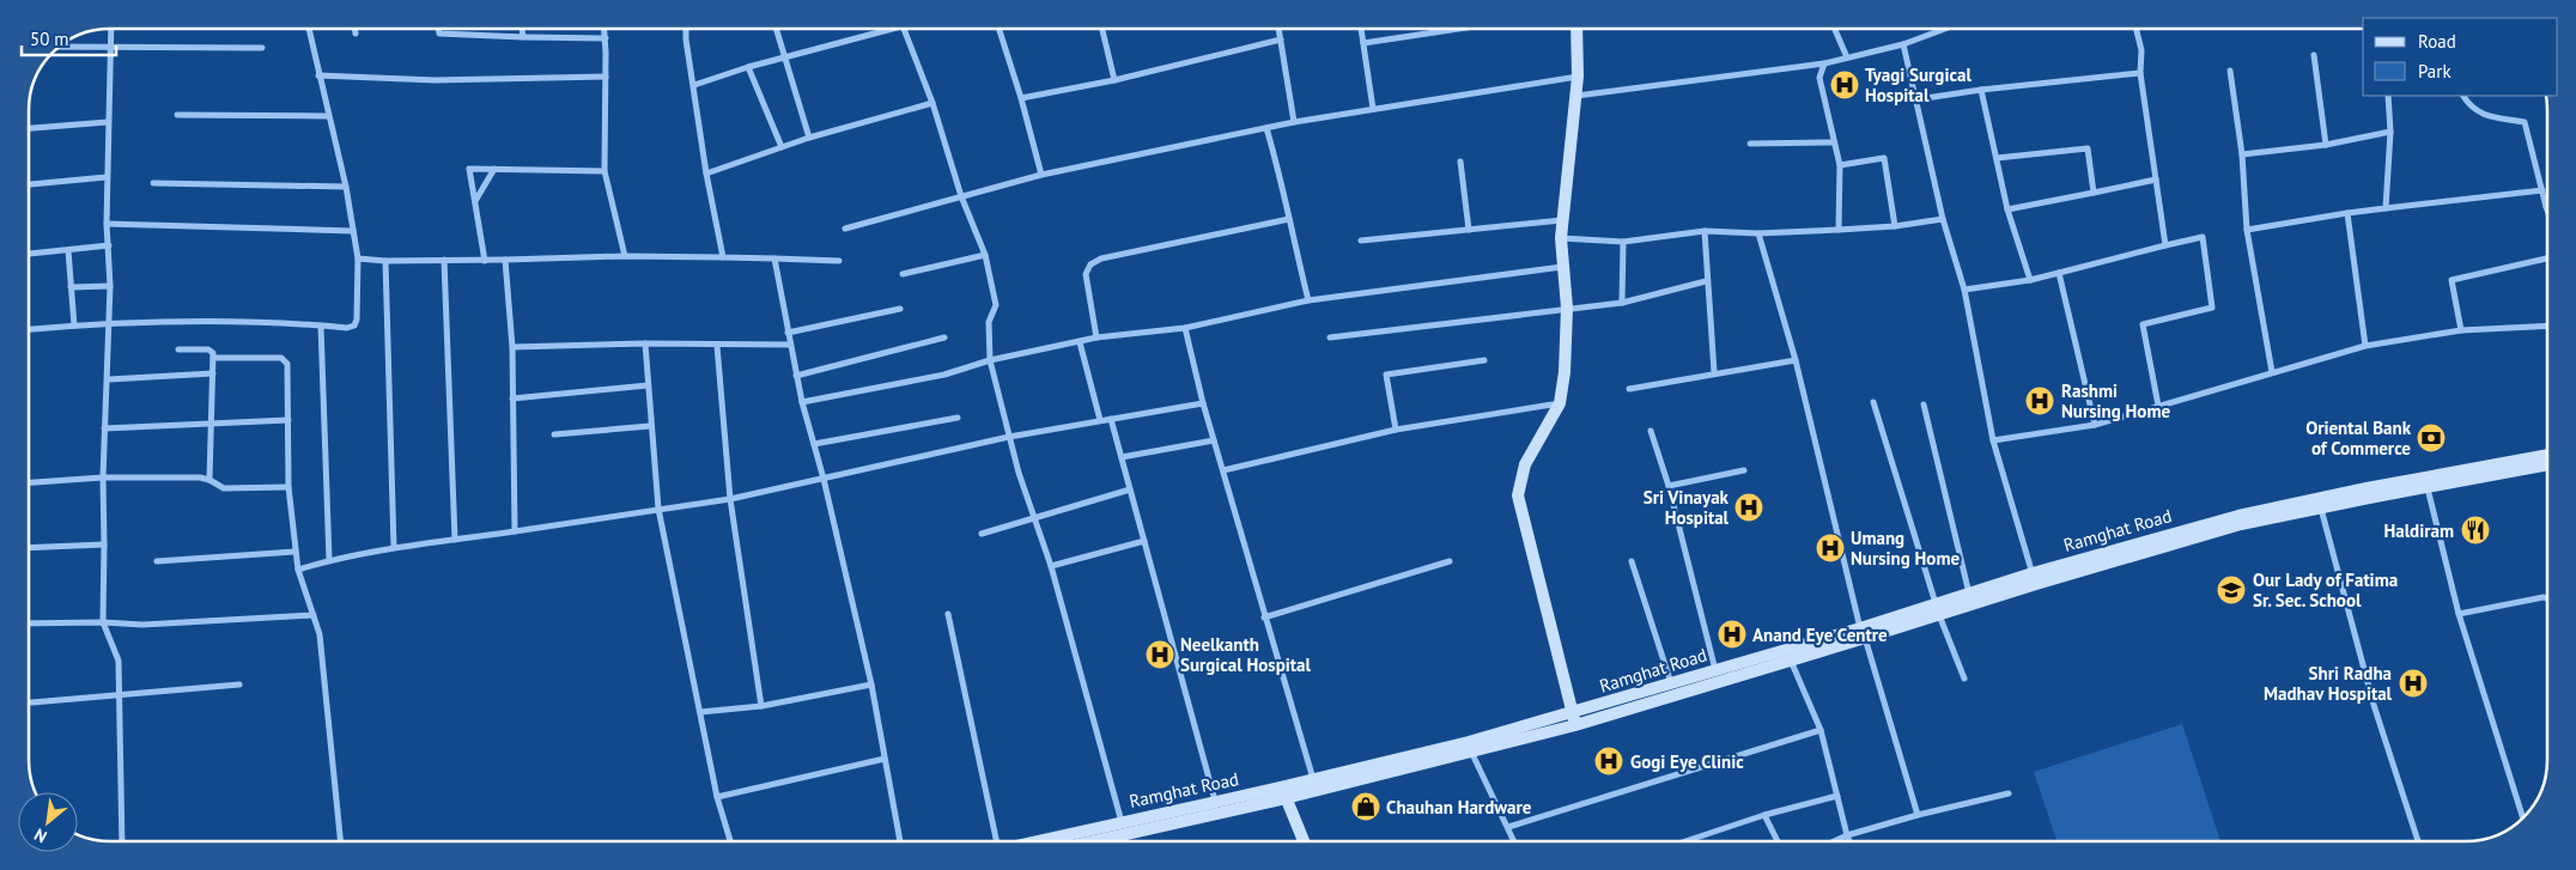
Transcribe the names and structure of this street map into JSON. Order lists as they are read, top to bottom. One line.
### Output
{"streets":{"main road":["Ramghat Road"]},"places":{"hospital":["Tyagi Surgical Hospital","Rashmi Nursing Home","Sri Vinayak Hospital","Umang Nursing Home","Anand Eye Centre","Neelkanth Surgical Hospital","Shri Radha Madhav Hospital","Gogi Eye Clinic"],"bank":["Oriental Bank of Commerce"],"restaurant":["Haldiram"],"school or university":["Our Lady of Fatima Sr. Sec. School"],"shop":["Chauhan Hardware"]},"legend":["Road","Park"],"scale_bar":"50 m","north":"bottom left"}
